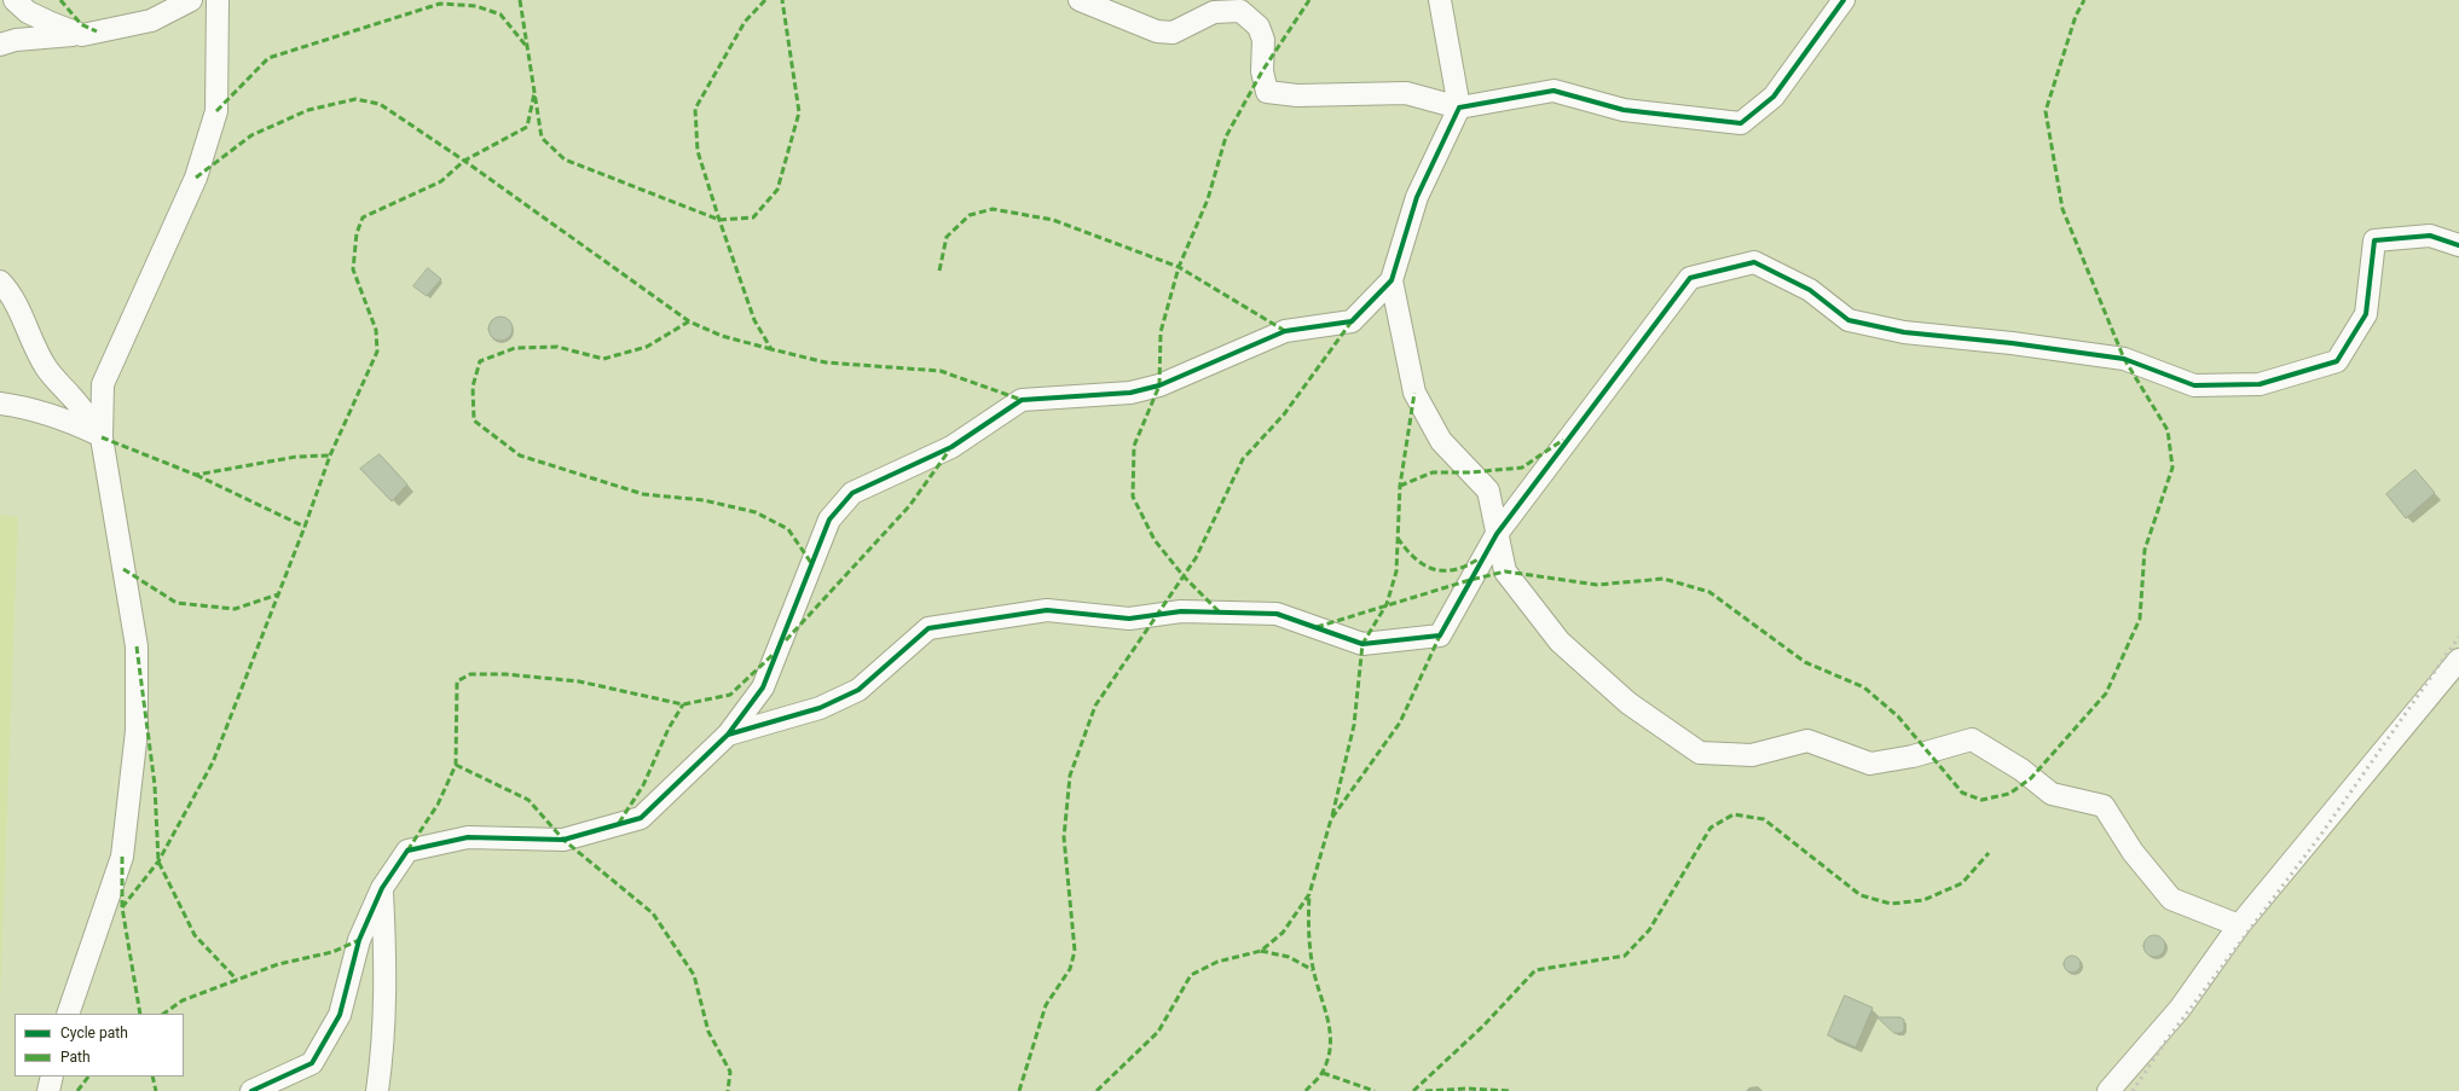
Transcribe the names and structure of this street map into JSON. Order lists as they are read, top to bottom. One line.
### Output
{"legend":["Cycle path","Path"]}
